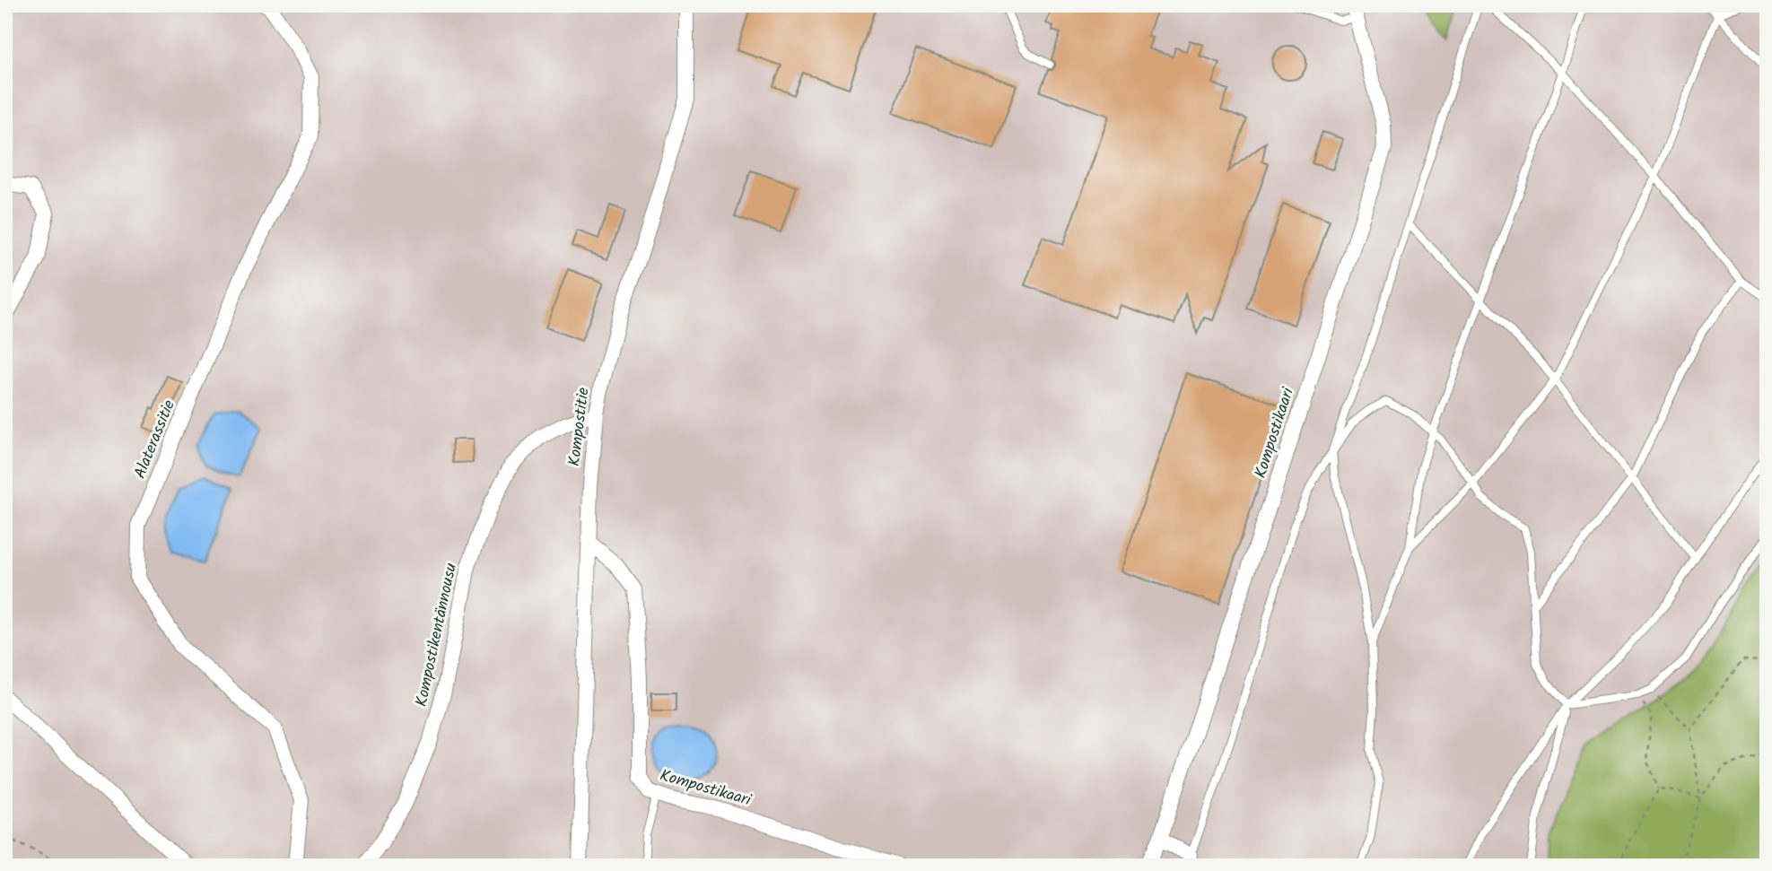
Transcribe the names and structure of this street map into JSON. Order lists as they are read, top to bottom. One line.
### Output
{"streets":{"street":["Kompostitie","Kompostikaari","Alaterassitie","Kompostikentännousu"]},"crossings":[["Kompostitie","Kompostikaari"],["Kompostitie","Kompostikentännousu"]]}
